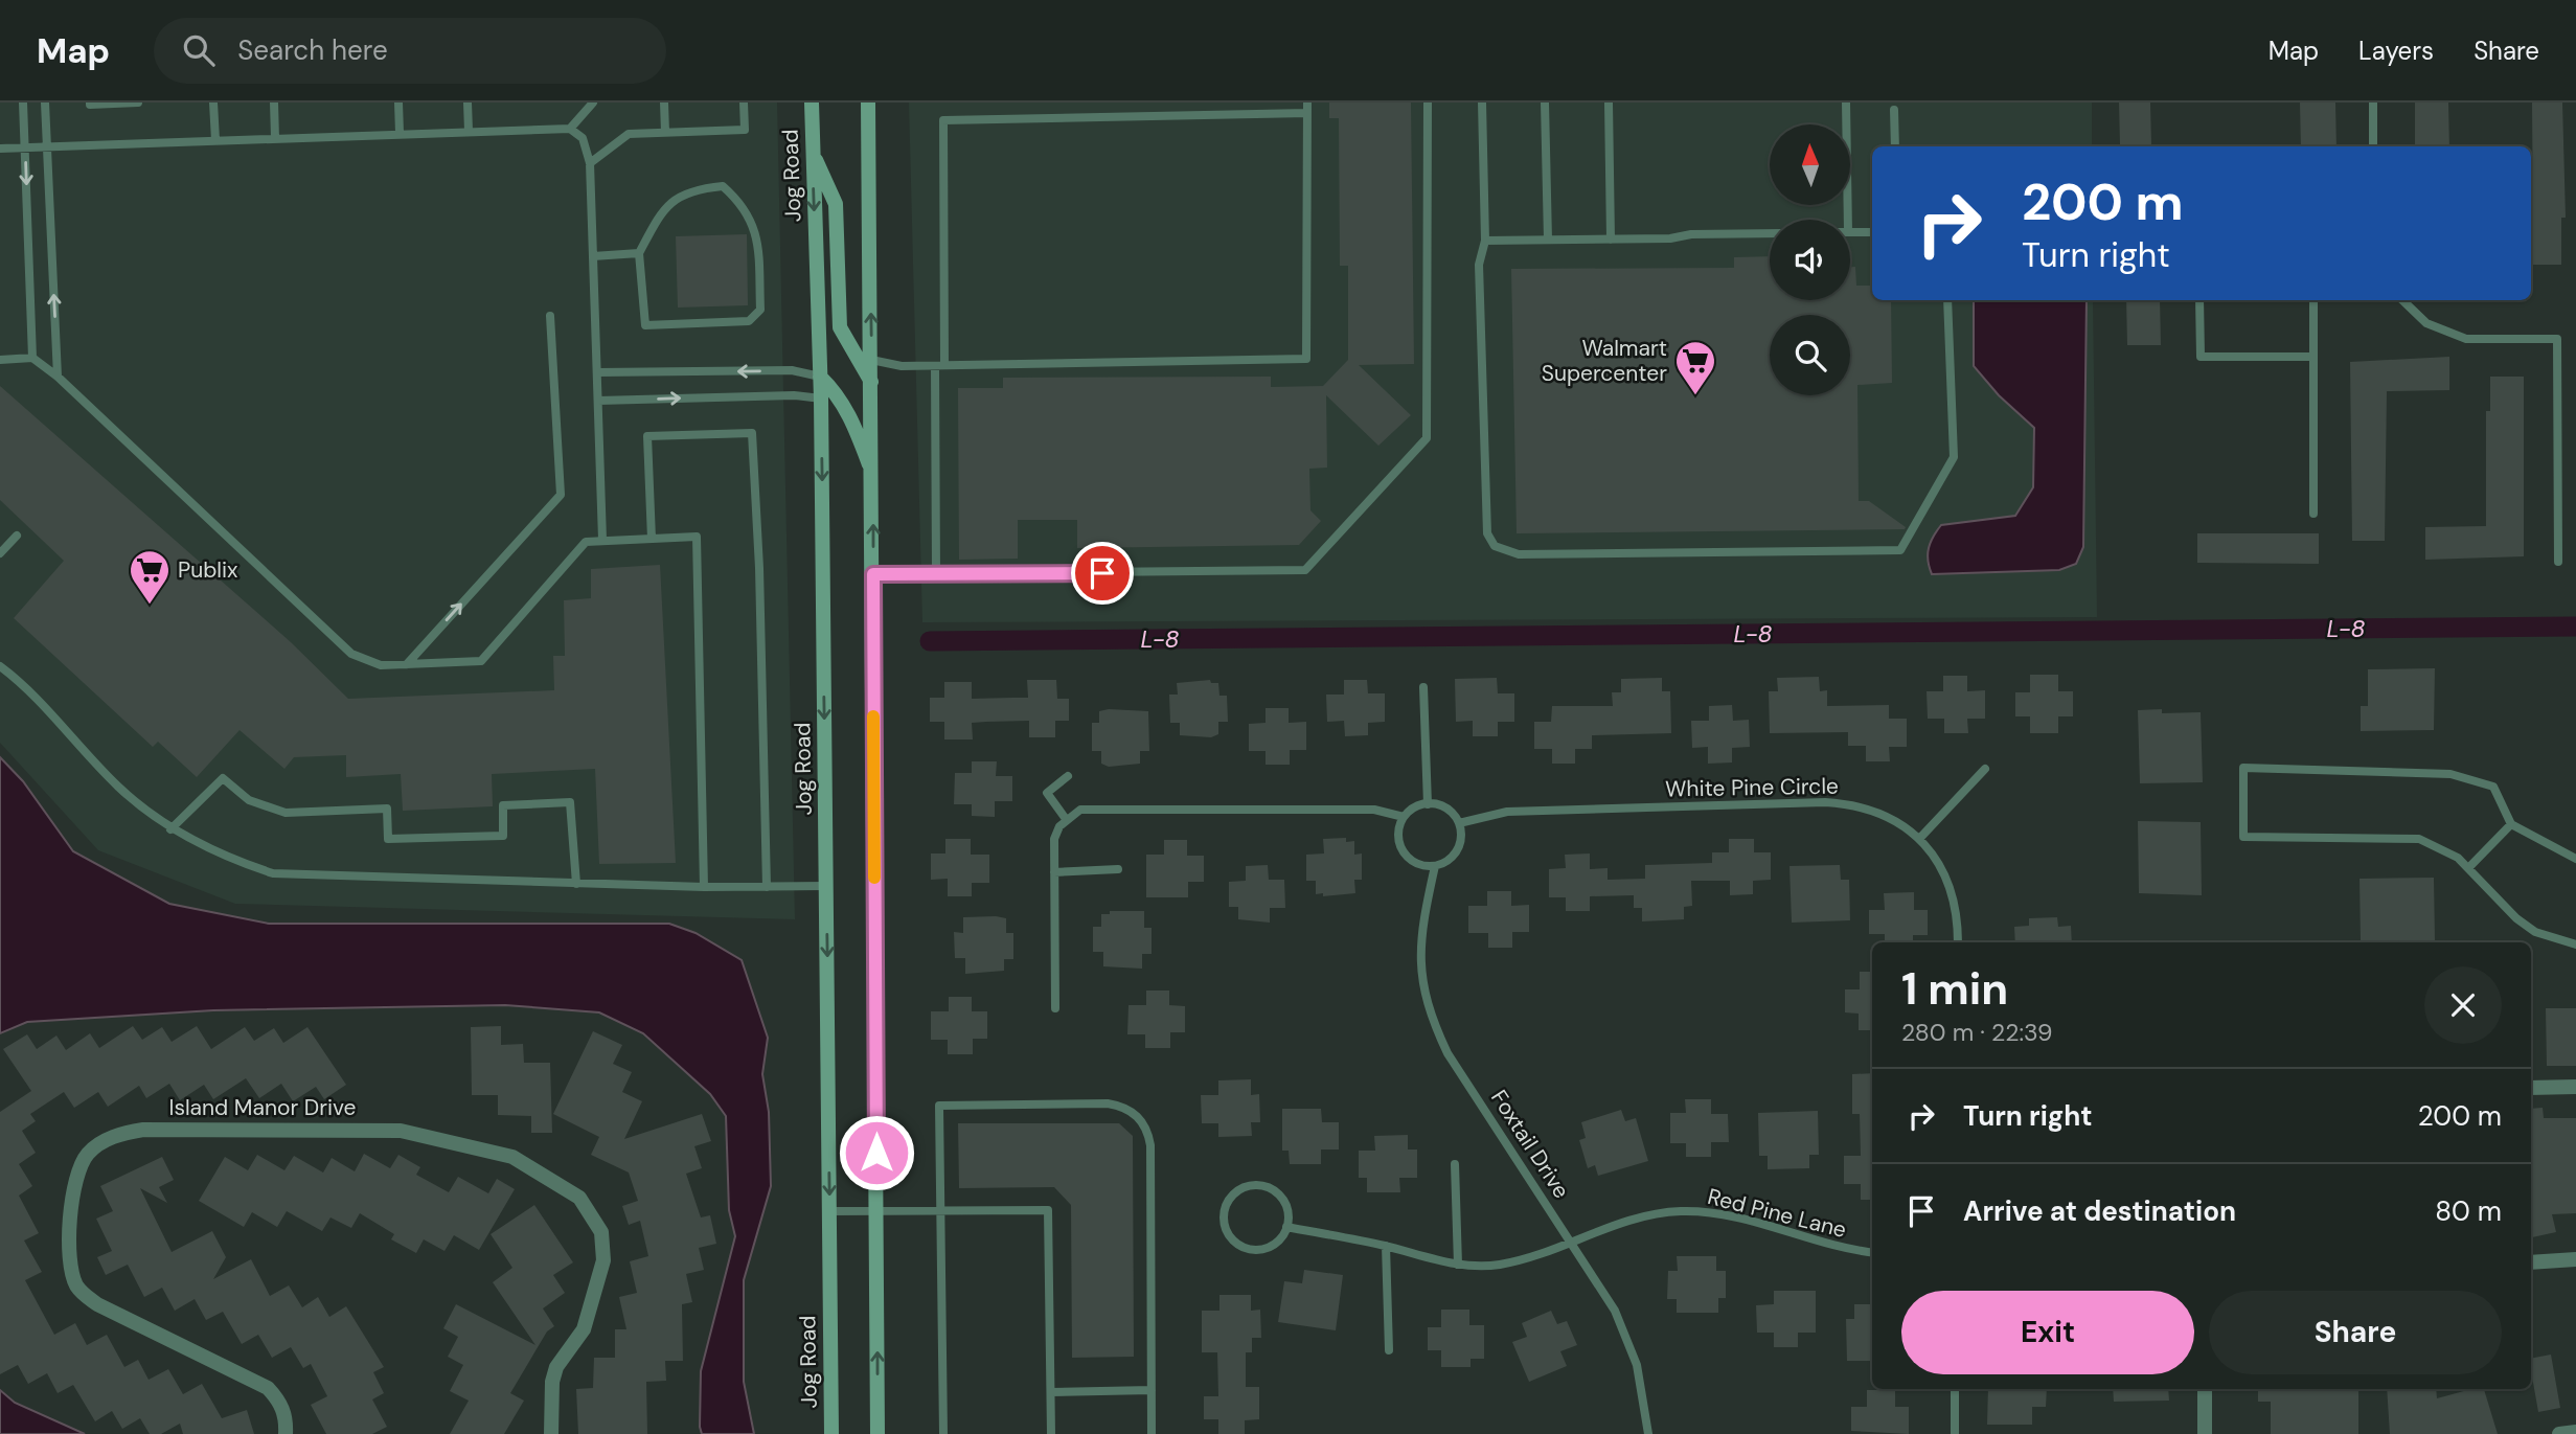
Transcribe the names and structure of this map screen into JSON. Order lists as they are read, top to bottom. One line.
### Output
{"streets":{"main road":["Jog Road"],"street":["Island Manor Drive"],"lane":["White Pine Circle","Foxtail Drive","Red Pine Lane"]},"crossings":[["White Pine Circle","Foxtail Drive"],["Foxtail Drive","Red Pine Lane"]],"water":["L-8"],"places":{"supermarket":["Walmart Supercenter","Publix"]},"north":"top","page":{"header":"Map","search":"Search here","nav":["Map","Layers","Share"],"turn":["200 m","Turn right"],"heading":["1 min","280 m · 22:39"],"list":[{"name":"Turn right","value":"200 m"},{"name":"Arrive at destination","value":"80 m"}],"buttons":["Exit","Share"]}}
